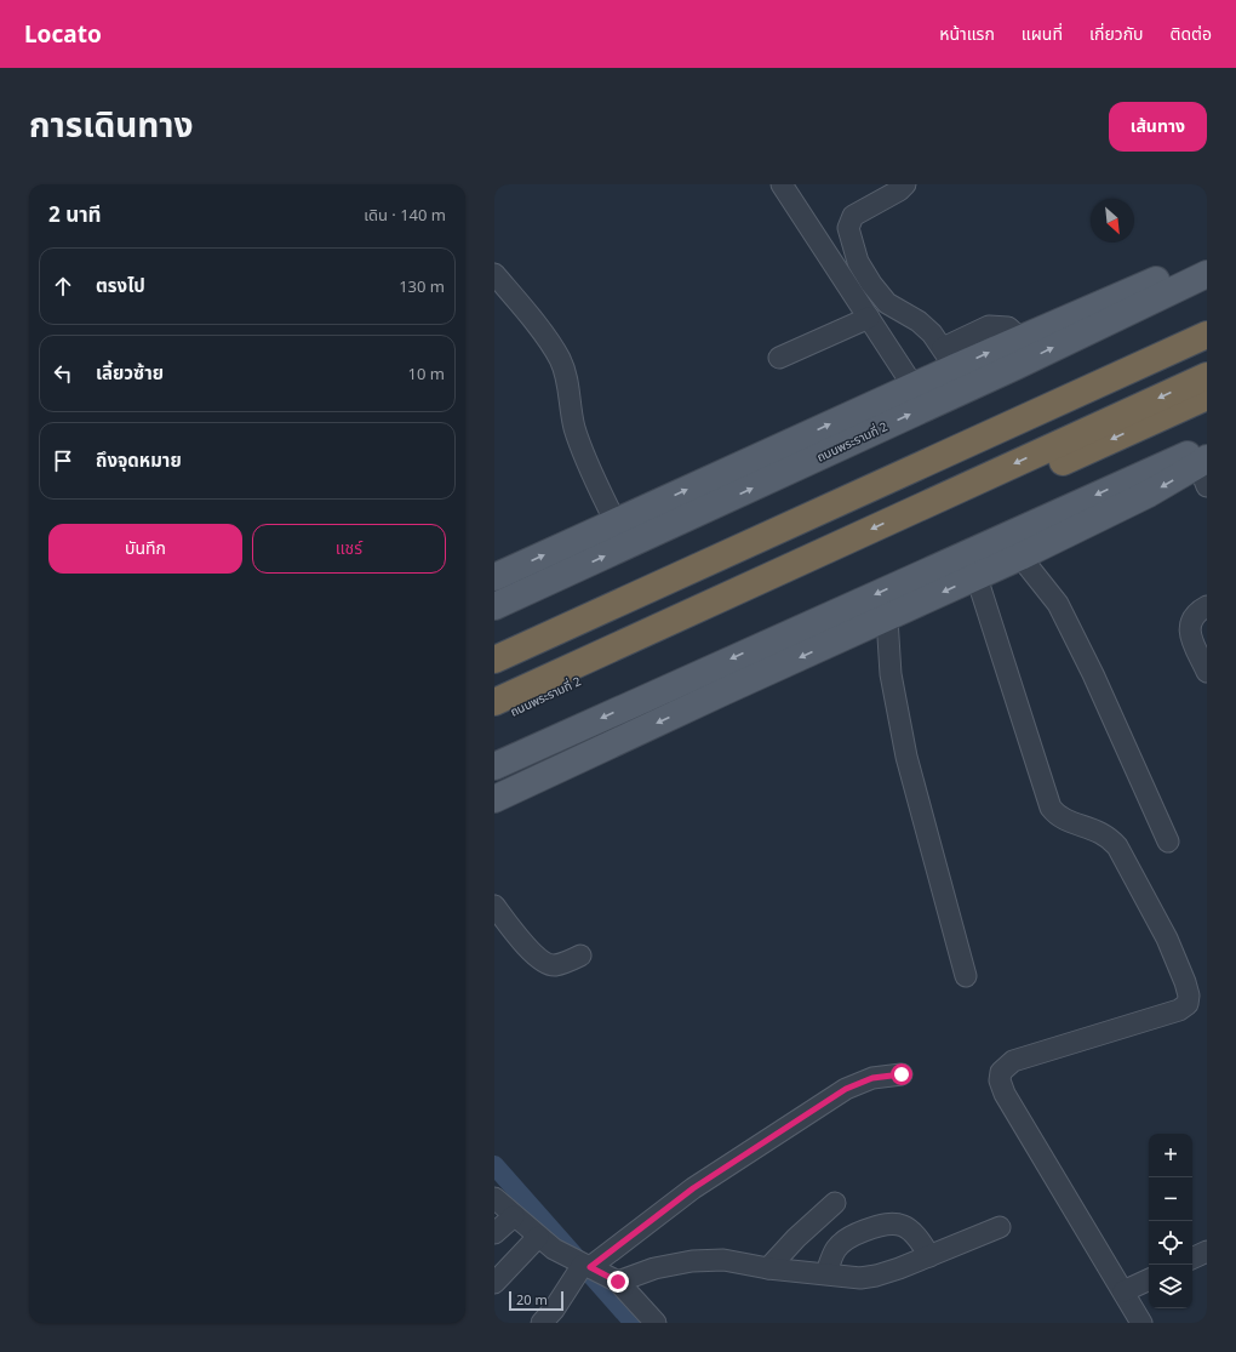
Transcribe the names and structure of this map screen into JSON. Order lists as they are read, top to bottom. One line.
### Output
{"streets":{"highway":["ถนนพระรามที่ 2"]},"scale_bar":"20 m","north":"bottom right","page":{"header":"Locato","nav":["หน้าแรก","แผนที่","เกี่ยวกับ","ติดต่อ"],"title":"การเดินทาง","buttons":["เส้นทาง",["บันทึก","แชร์"]],"heading":["2 นาที","เดิน · 140 m"],"list":[["ตรงไป","130 m"],["เลี้ยวซ้าย","10 m"],"ถึงจุดหมาย"],"map_buttons":["+","−"],"scale":"20 m"}}
